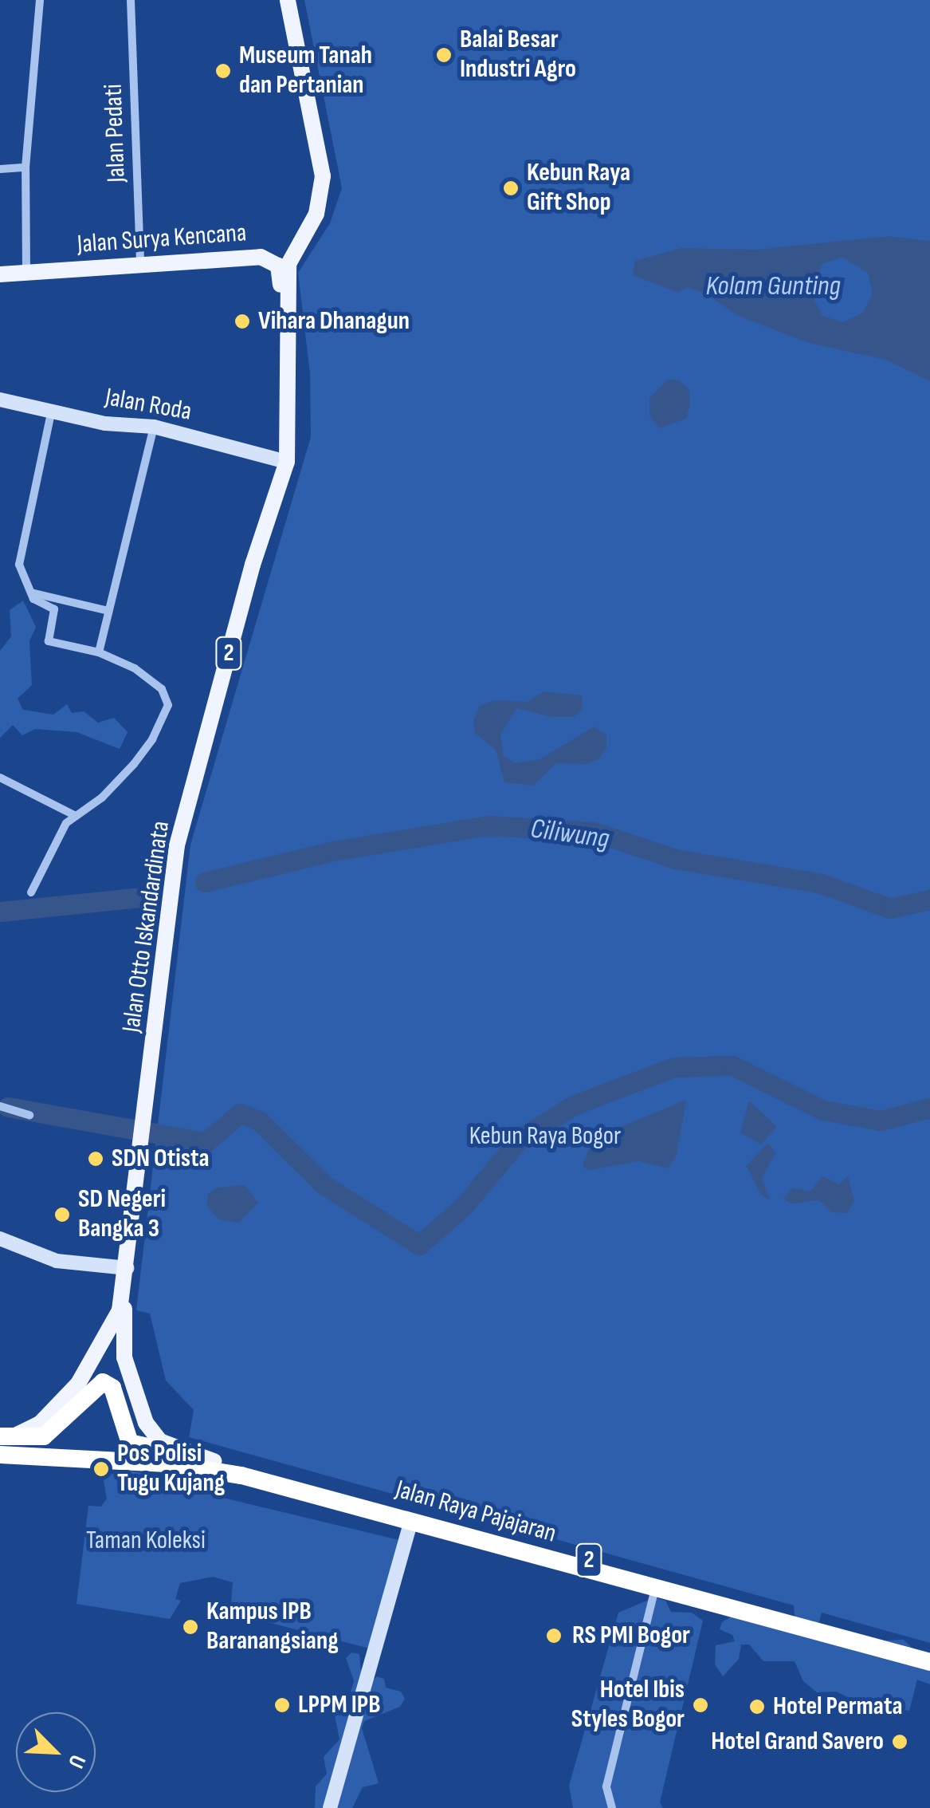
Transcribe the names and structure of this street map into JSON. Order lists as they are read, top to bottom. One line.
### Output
{"streets":{"highway":["2","Jalan Raya Pajajaran"],"main road":["Jalan Surya Kencana","Jalan Otto Iskandardinata"],"street":["Jalan Pedati","Jalan Roda"]},"crossings":[["Jalan Pedati","Jalan Surya Kencana"],["Jalan Surya Kencana","Jalan Otto Iskandardinata"],["Jalan Roda","Jalan Otto Iskandardinata"],["2","Jalan Otto Iskandardinata"],["2","Jalan Raya Pajajaran"]],"water":["Kolam Gunting","Ciliwung"],"parks":["Kebun Raya Bogor","Taman Koleksi"],"places":["Balai Besar Industri Agro","Museum Tanah dan Pertanian","Kebun Raya Gift Shop","Vihara Dhanagun","SDN Otista","SD Negeri Bangka 3","Pos Polisi Tugu Kujang","Kampus IPB Baranangsiang","RS PMI Bogor","LPPM IPB","Hotel Ibis Styles Bogor","Hotel Permata","Hotel Grand Savero"],"north":"bottom right"}
